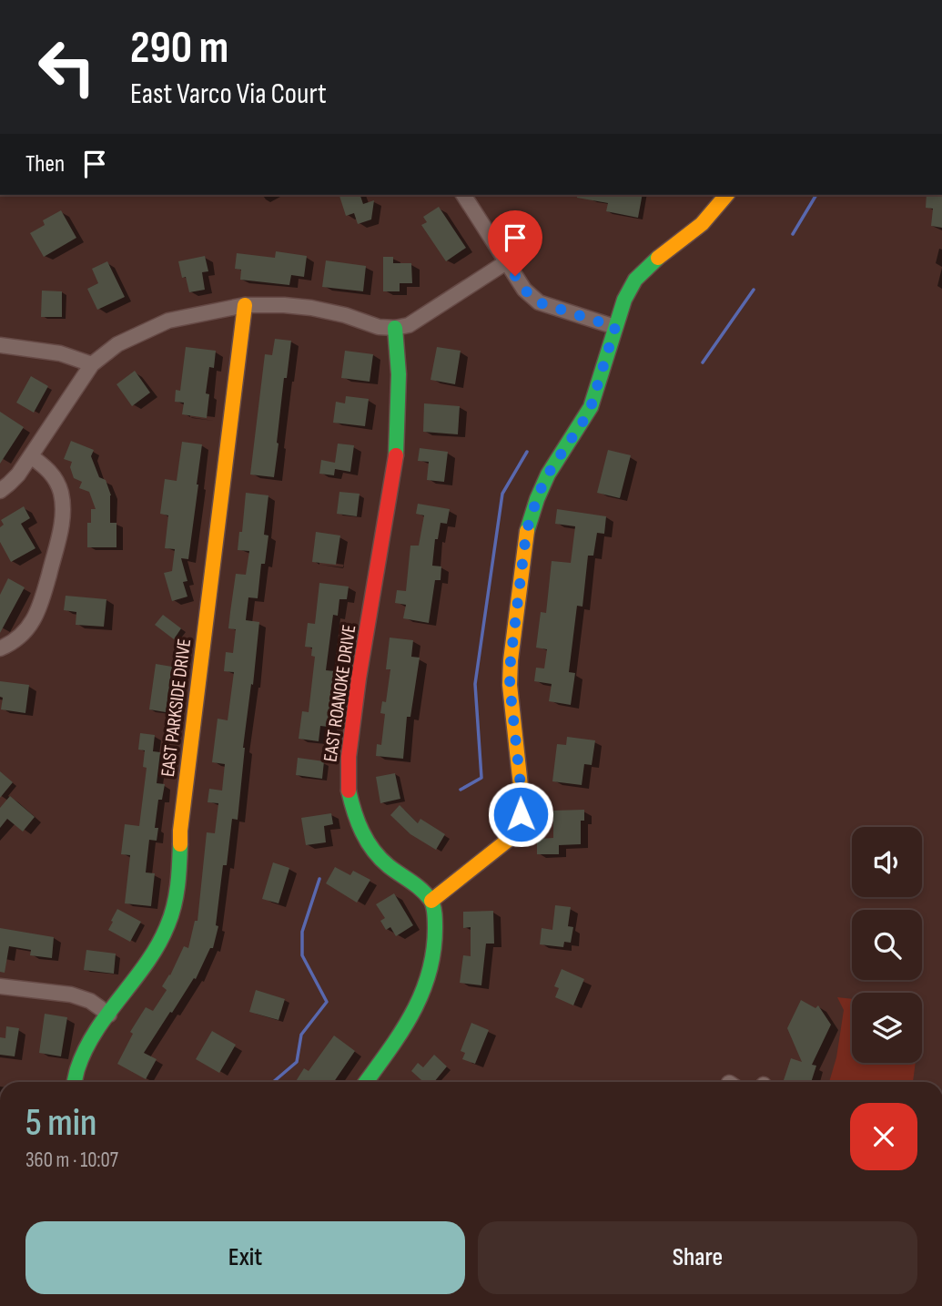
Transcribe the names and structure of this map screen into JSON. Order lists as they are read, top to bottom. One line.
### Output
{"streets":{"street":["EAST ROANOKE DRIVE","EAST PARKSIDE DRIVE"]},"page":{"turn":["290 m","East Varco Via Court"],"then":"Then","heading":["5 min","360 m · 10:07"],"buttons":["Exit","Share"]}}
